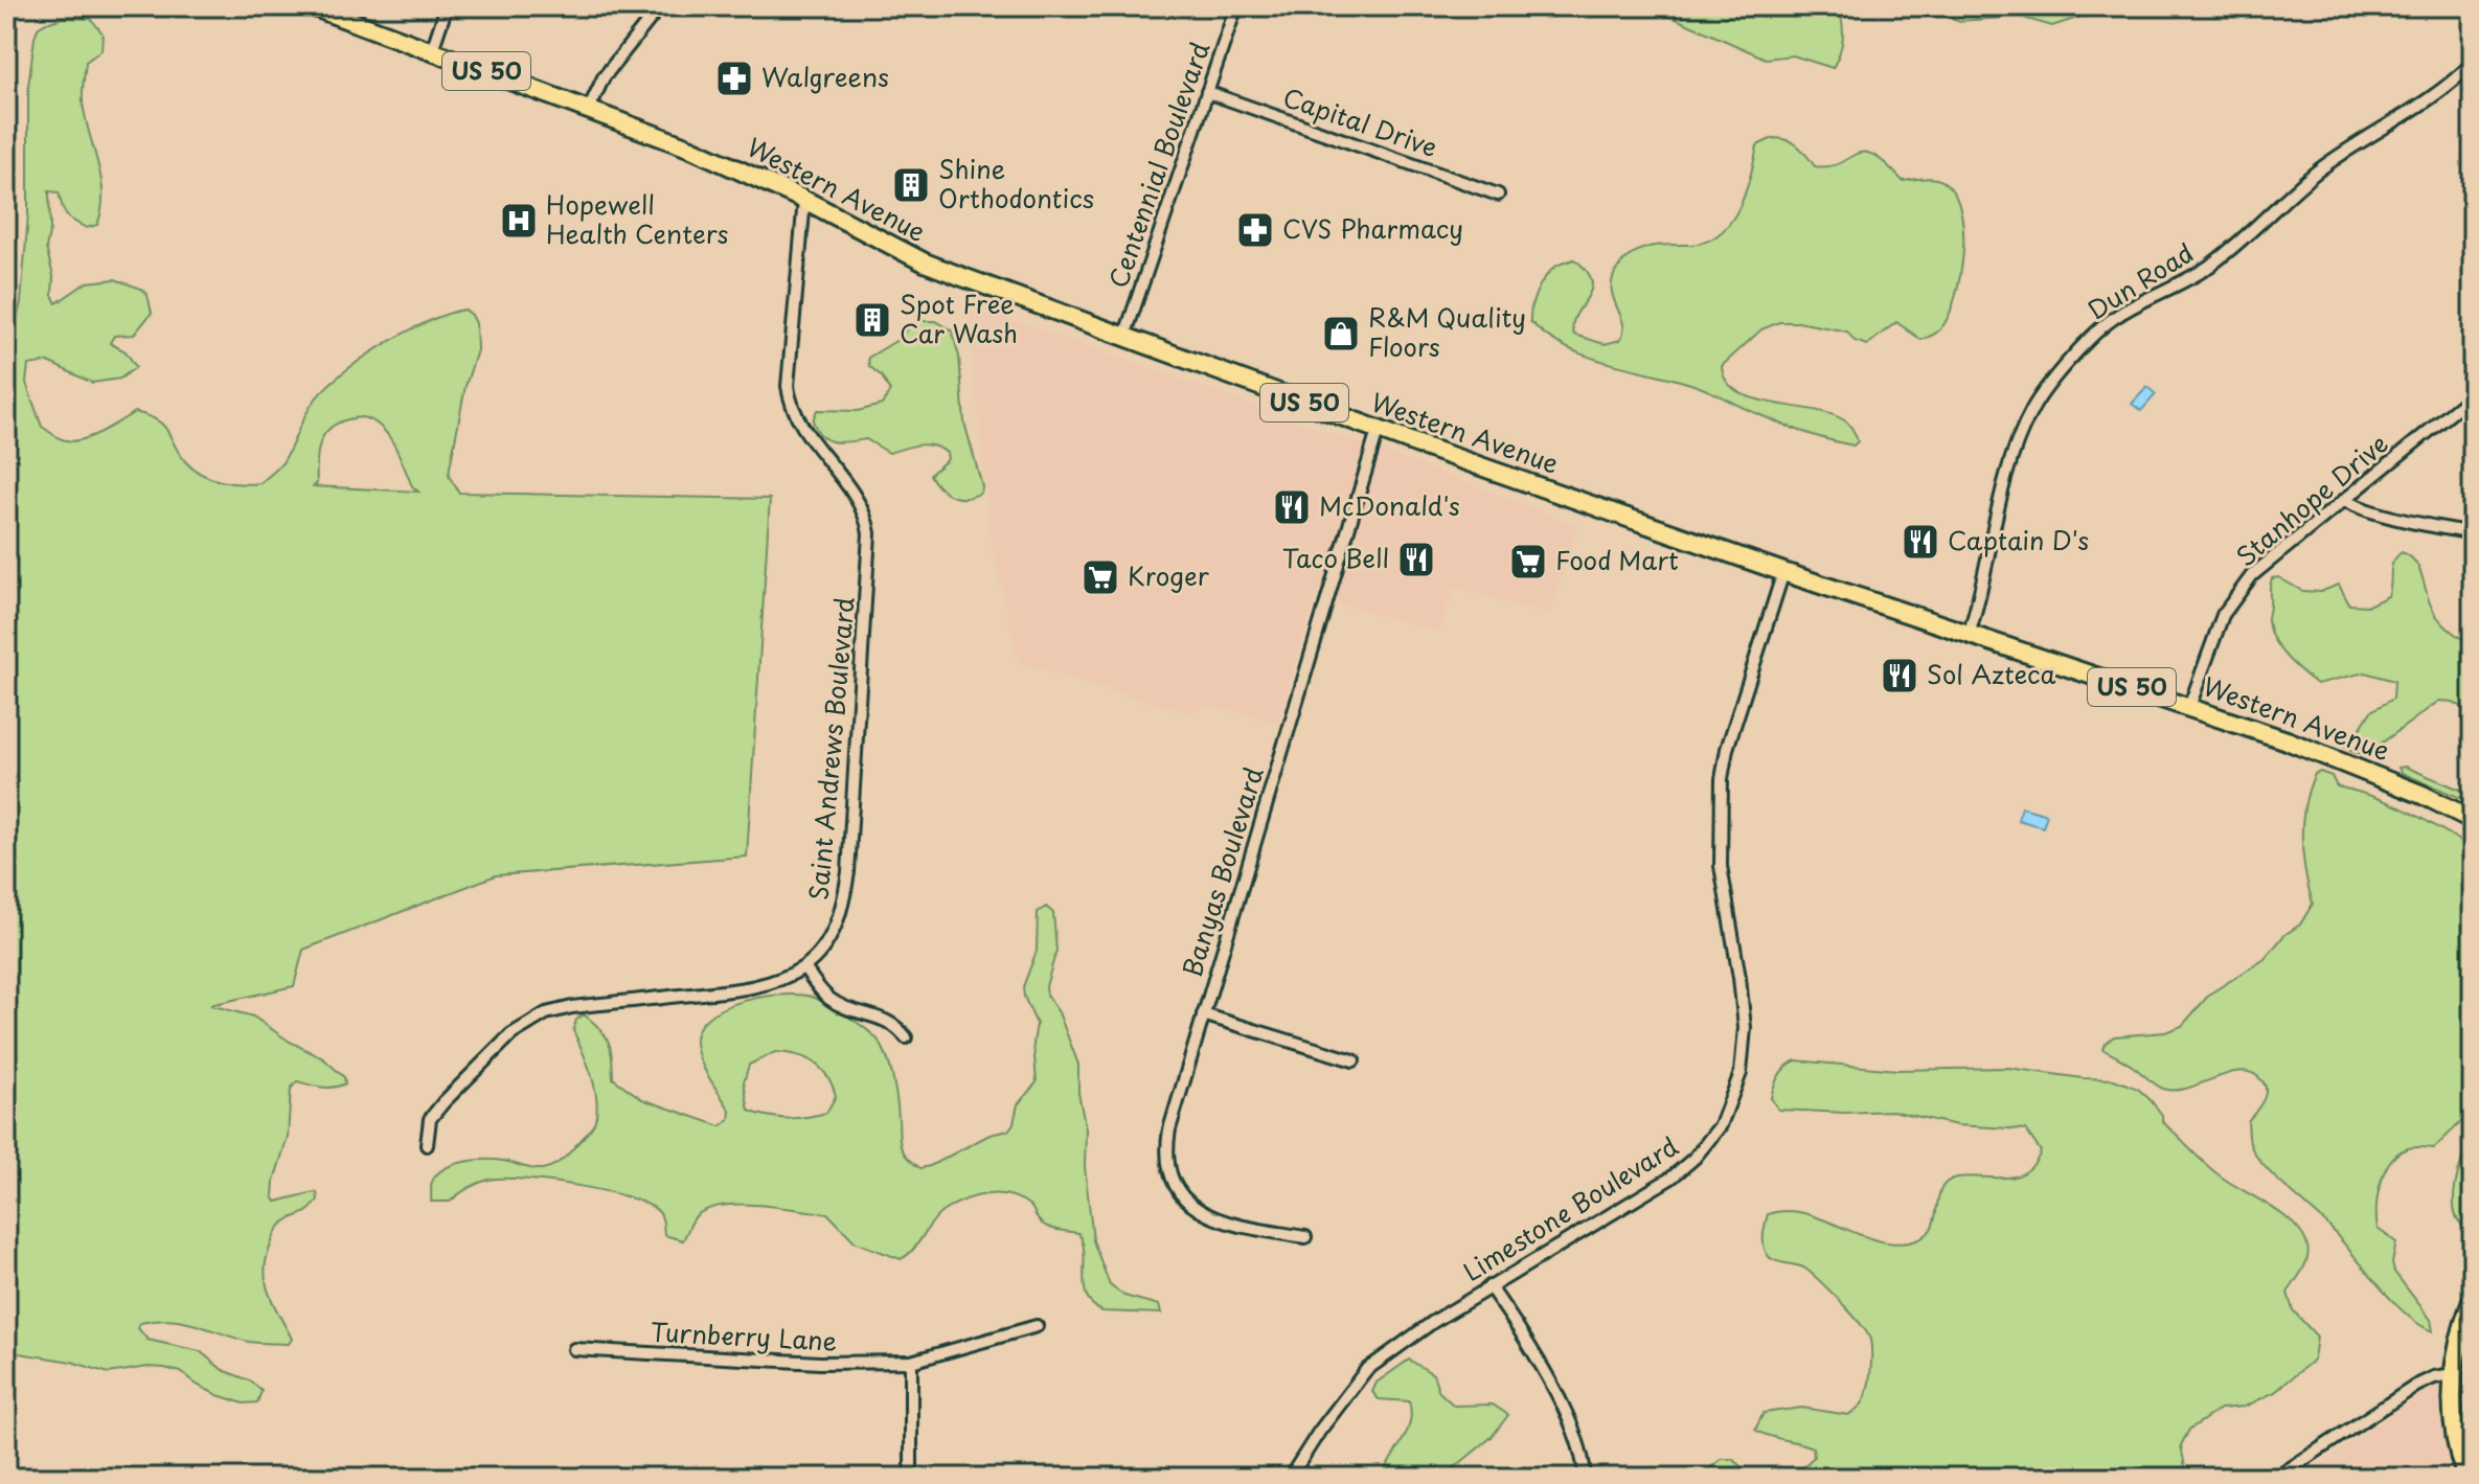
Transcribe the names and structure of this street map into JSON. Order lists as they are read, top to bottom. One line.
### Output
{"streets":{"main road":["US 50","Western Avenue"],"street":["Capital Drive","Centennial Boulevard","Dun Road","Stanhope Drive","Saint Andrews Boulevard","Banyas Boulevard","Limestone Boulevard","Turnberry Lane"]},"crossings":[["Capital Drive","Centennial Boulevard"],["Centennial Boulevard","Western Avenue"],["Western Avenue","Dun Road"],["Western Avenue","Stanhope Drive"],["Western Avenue","Saint Andrews Boulevard"],["Western Avenue","Banyas Boulevard"],["Western Avenue","Limestone Boulevard"]],"places":{"pharmacy":["Walgreens","CVS Pharmacy"],"building":["Shine Orthodontics","Spot Free Car Wash"],"hospital":["Hopewell Health Centers"],"shop":["R&M Quality Floors"],"restaurant":["McDonald's","Captain D's","Taco Bell","Sol Azteca"],"supermarket":["Food Mart","Kroger"]}}
